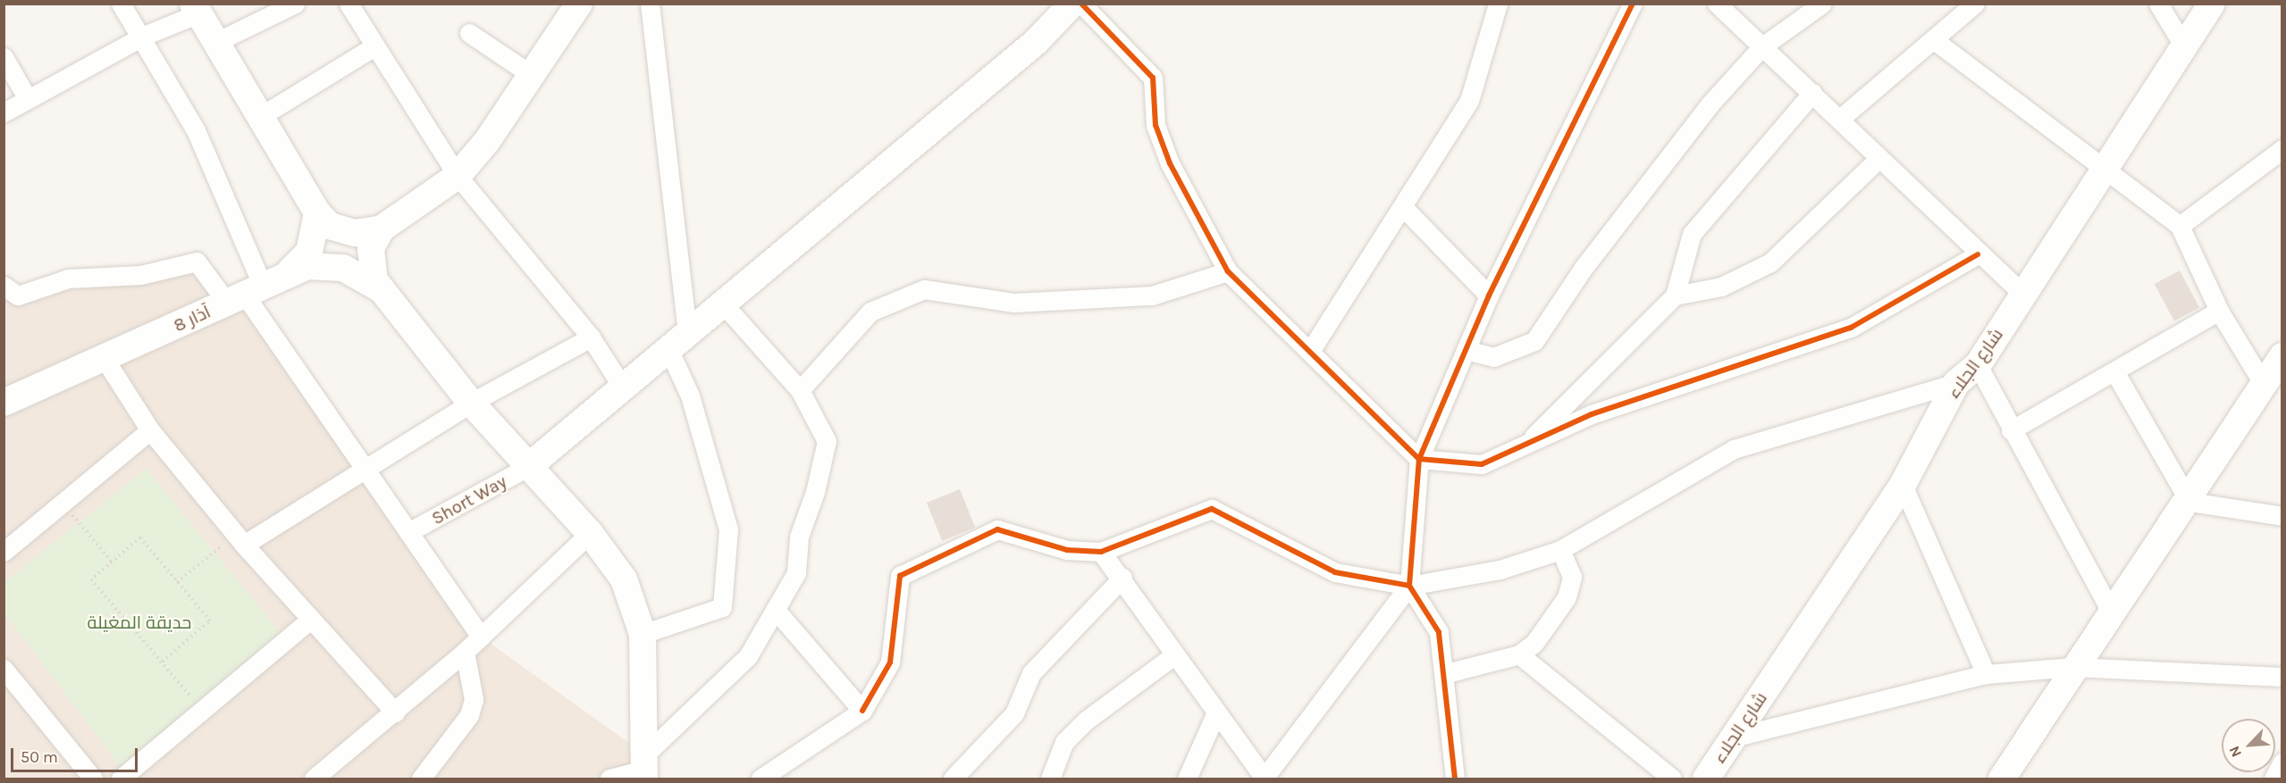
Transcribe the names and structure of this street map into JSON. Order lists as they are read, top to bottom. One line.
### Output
{"streets":{"main road":["8 آذار","شارع الجلاء"],"street":["Short Way"]},"parks":["حديقة المغيلة"],"scale_bar":"50 m","north":"bottom left"}
